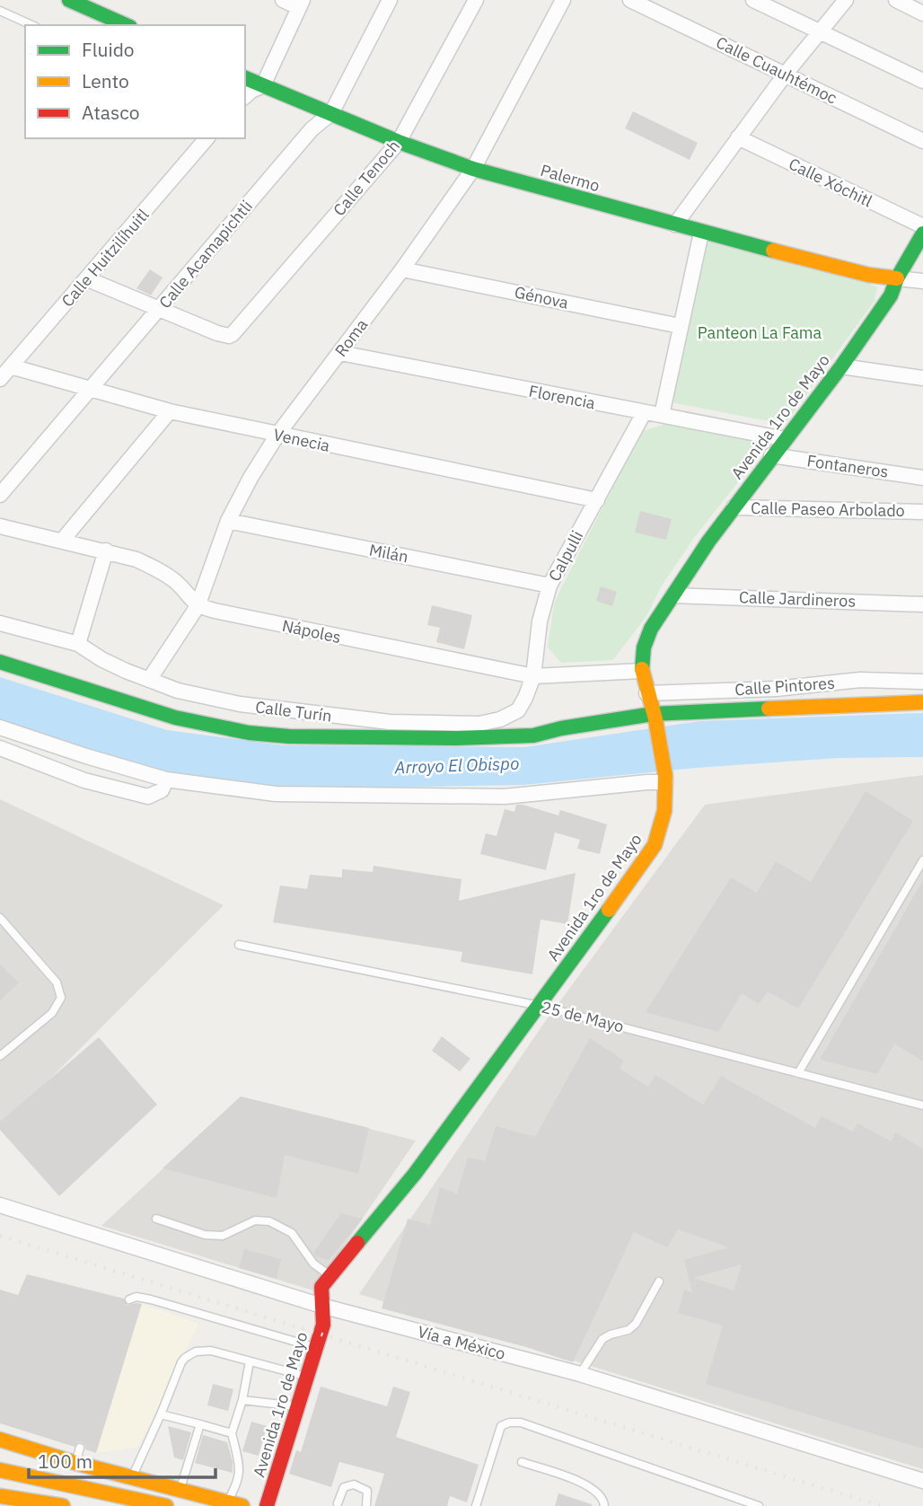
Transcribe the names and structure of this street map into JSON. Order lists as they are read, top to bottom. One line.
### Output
{"streets":{"street":["Calle Cuauhtémoc","Calle Tenoch","Palermo","Calle Xóchitl","Calle Acamapichtli","Calle Huitzilíhuitl","Génova","Roma","Florencia","Avenida 1ro de Mayo","Venecia","Fontaneros","Calle Paseo Arbolado","Milán","Calpulli","Calle Jardineros","Nápoles","Calle Pintores","Calle Turín","Vía a México"],"lane":["25 de Mayo"]},"crossings":[["Calle Tenoch","Palermo"],["Calle Tenoch","Calle Acamapichtli"],["Palermo","Calle Acamapichtli"],["Palermo","Roma"],["Palermo","Avenida 1ro de Mayo"],["Calle Acamapichtli","Venecia"],["Calle Huitzilíhuitl","Venecia"],["Génova","Roma"],["Roma","Florencia"],["Roma","Venecia"],["Roma","Milán"],["Roma","Nápoles"],["Roma","Calle Turín"],["Florencia","Avenida 1ro de Mayo"],["Florencia","Calpulli"],["Avenida 1ro de Mayo","Fontaneros"],["Avenida 1ro de Mayo","Calle Paseo Arbolado"],["Avenida 1ro de Mayo","Calle Jardineros"],["Avenida 1ro de Mayo","Nápoles"],["Avenida 1ro de Mayo","Calle Pintores"],["Avenida 1ro de Mayo","25 de Mayo"],["Avenida 1ro de Mayo","Vía a México"],["Venecia","Calpulli"],["Milán","Calpulli"],["Calpulli","Nápoles"],["Calpulli","Calle Turín"]],"water":["Arroyo El Obispo"],"parks":["Panteon La Fama"],"legend":["Fluido","Lento","Atasco"],"scale_bar":"100 m"}
